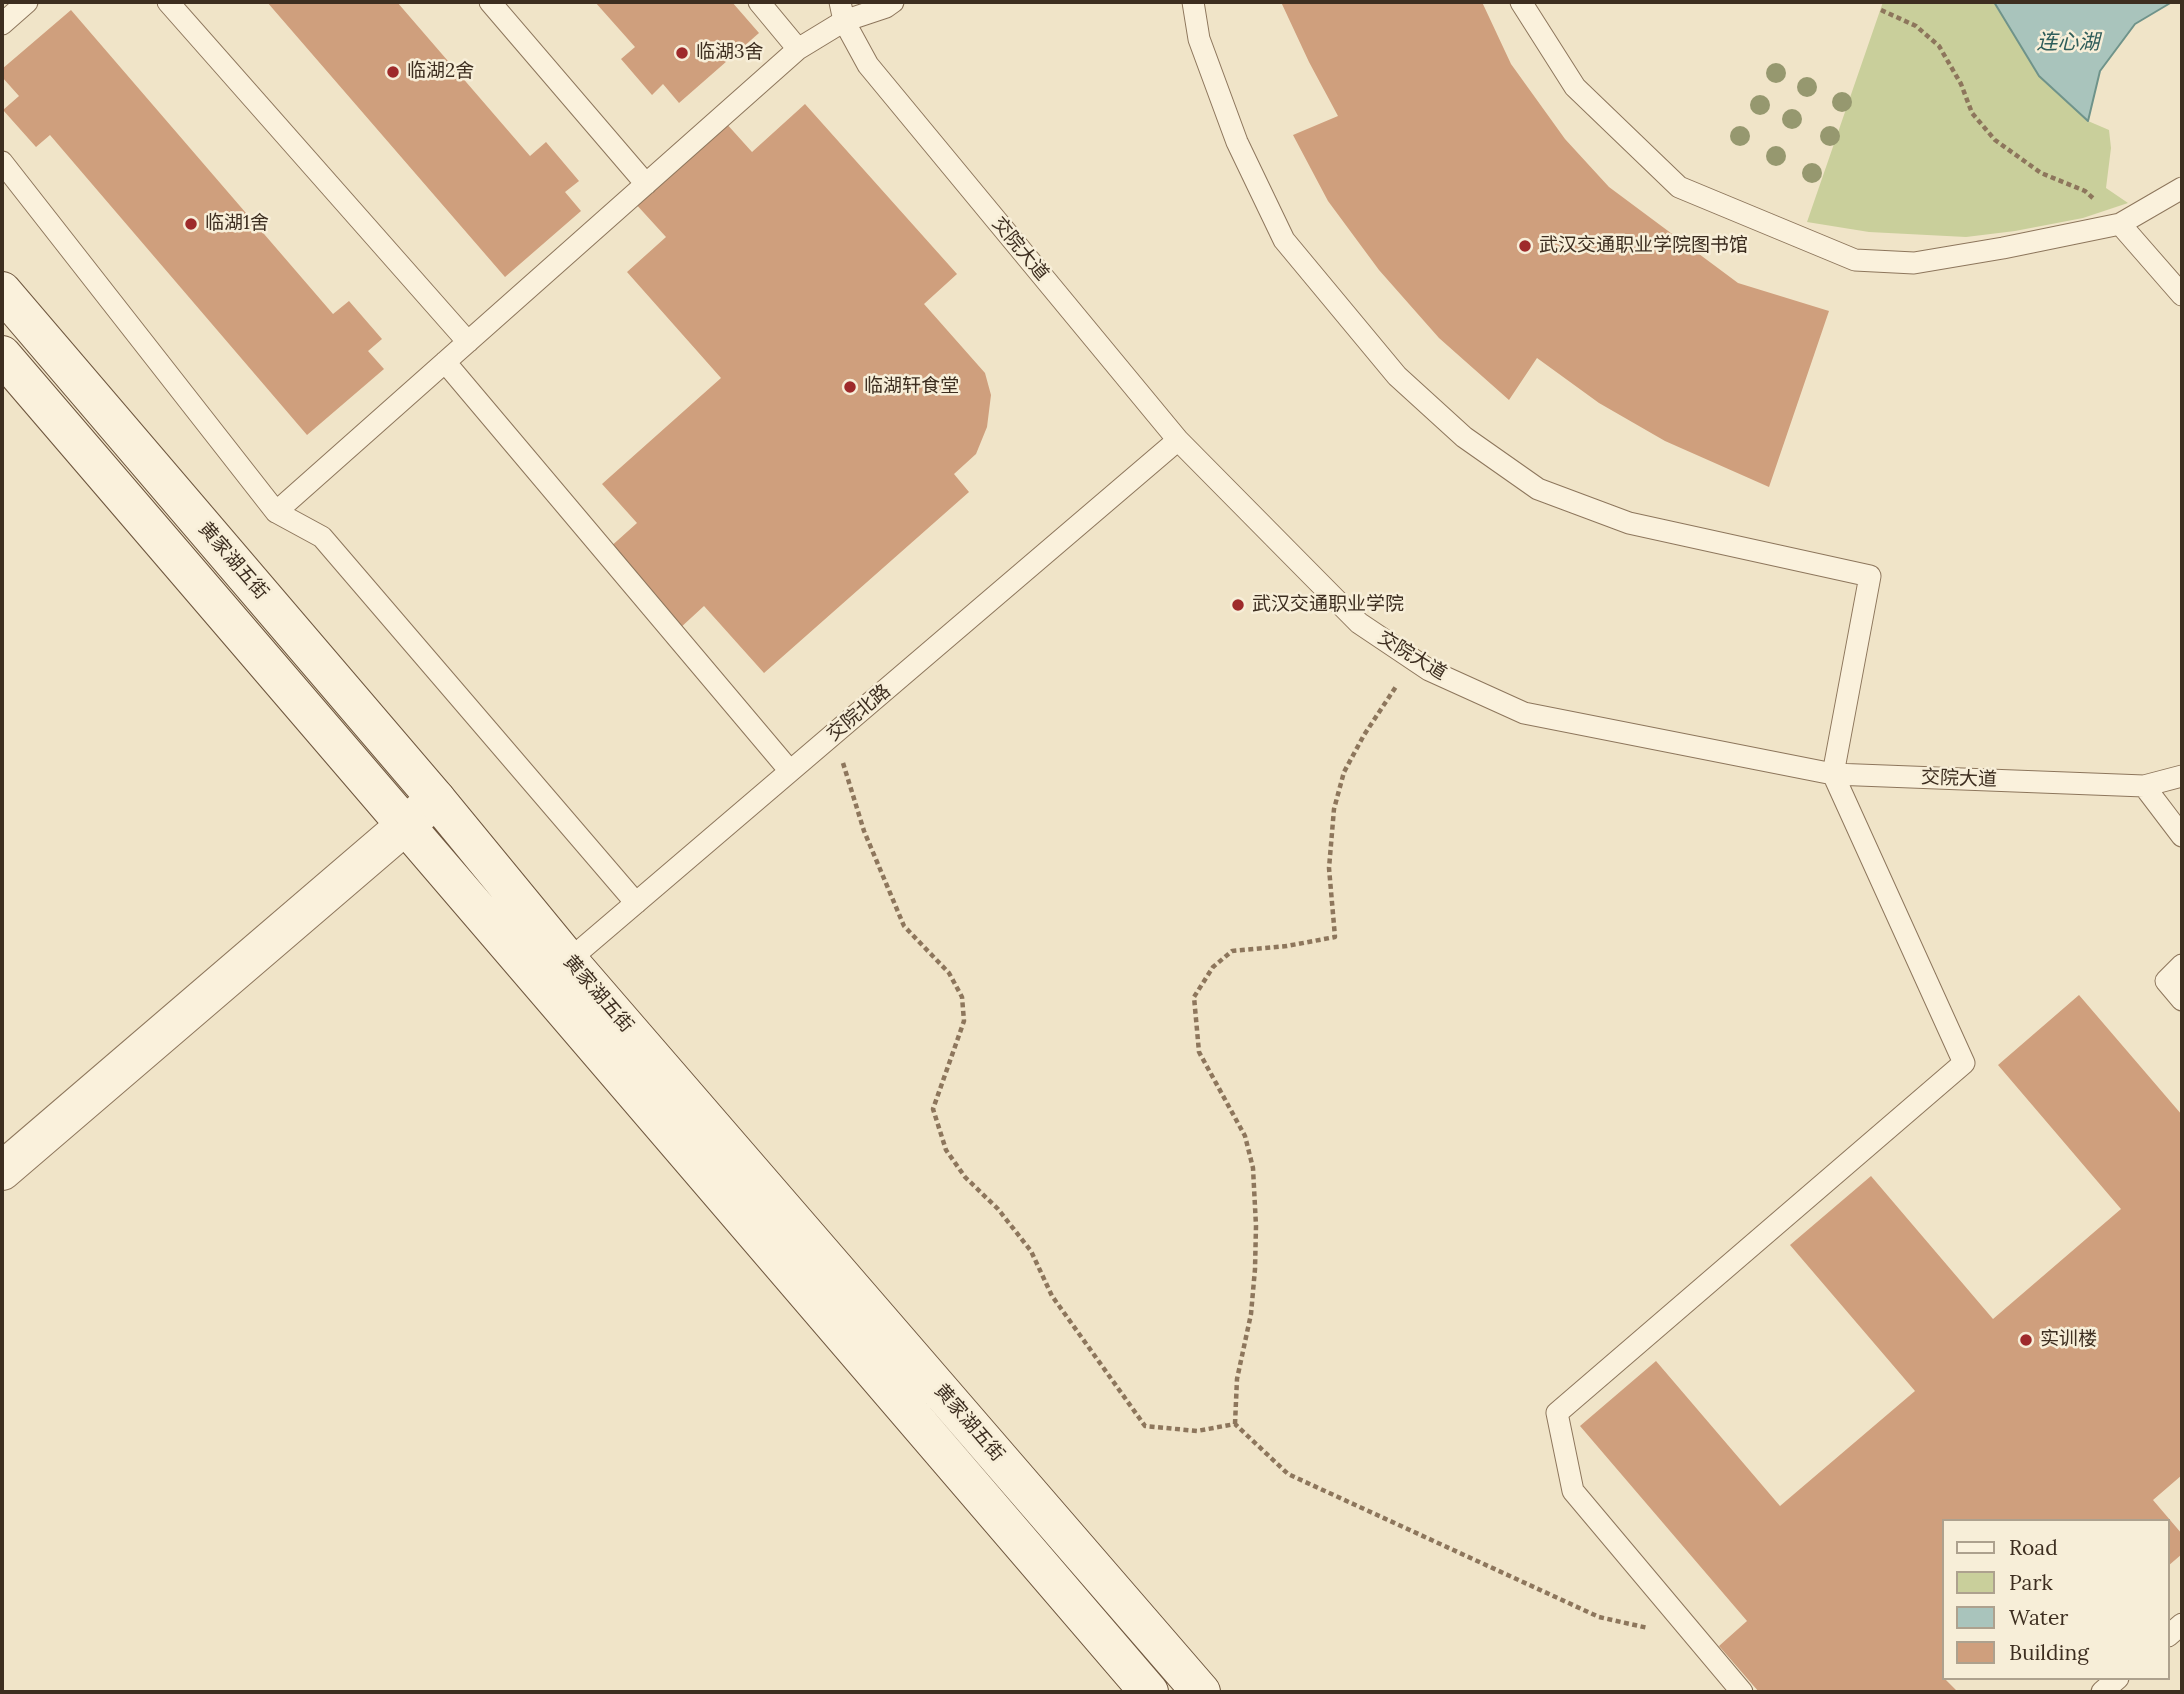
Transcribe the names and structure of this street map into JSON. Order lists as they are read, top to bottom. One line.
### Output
{"streets":{"street":["黄家湖五街"],"lane":["交院大道","交院北路"]},"crossings":[["交院大道","交院北路"],["黄家湖五街","交院北路"]],"water":["连心湖"],"places":["临湖3舍","临湖2舍","临湖1舍","武汉交通职业学院图书馆","临湖轩食堂","武汉交通职业学院","实训楼"],"legend":["Road","Park","Water","Building"]}
